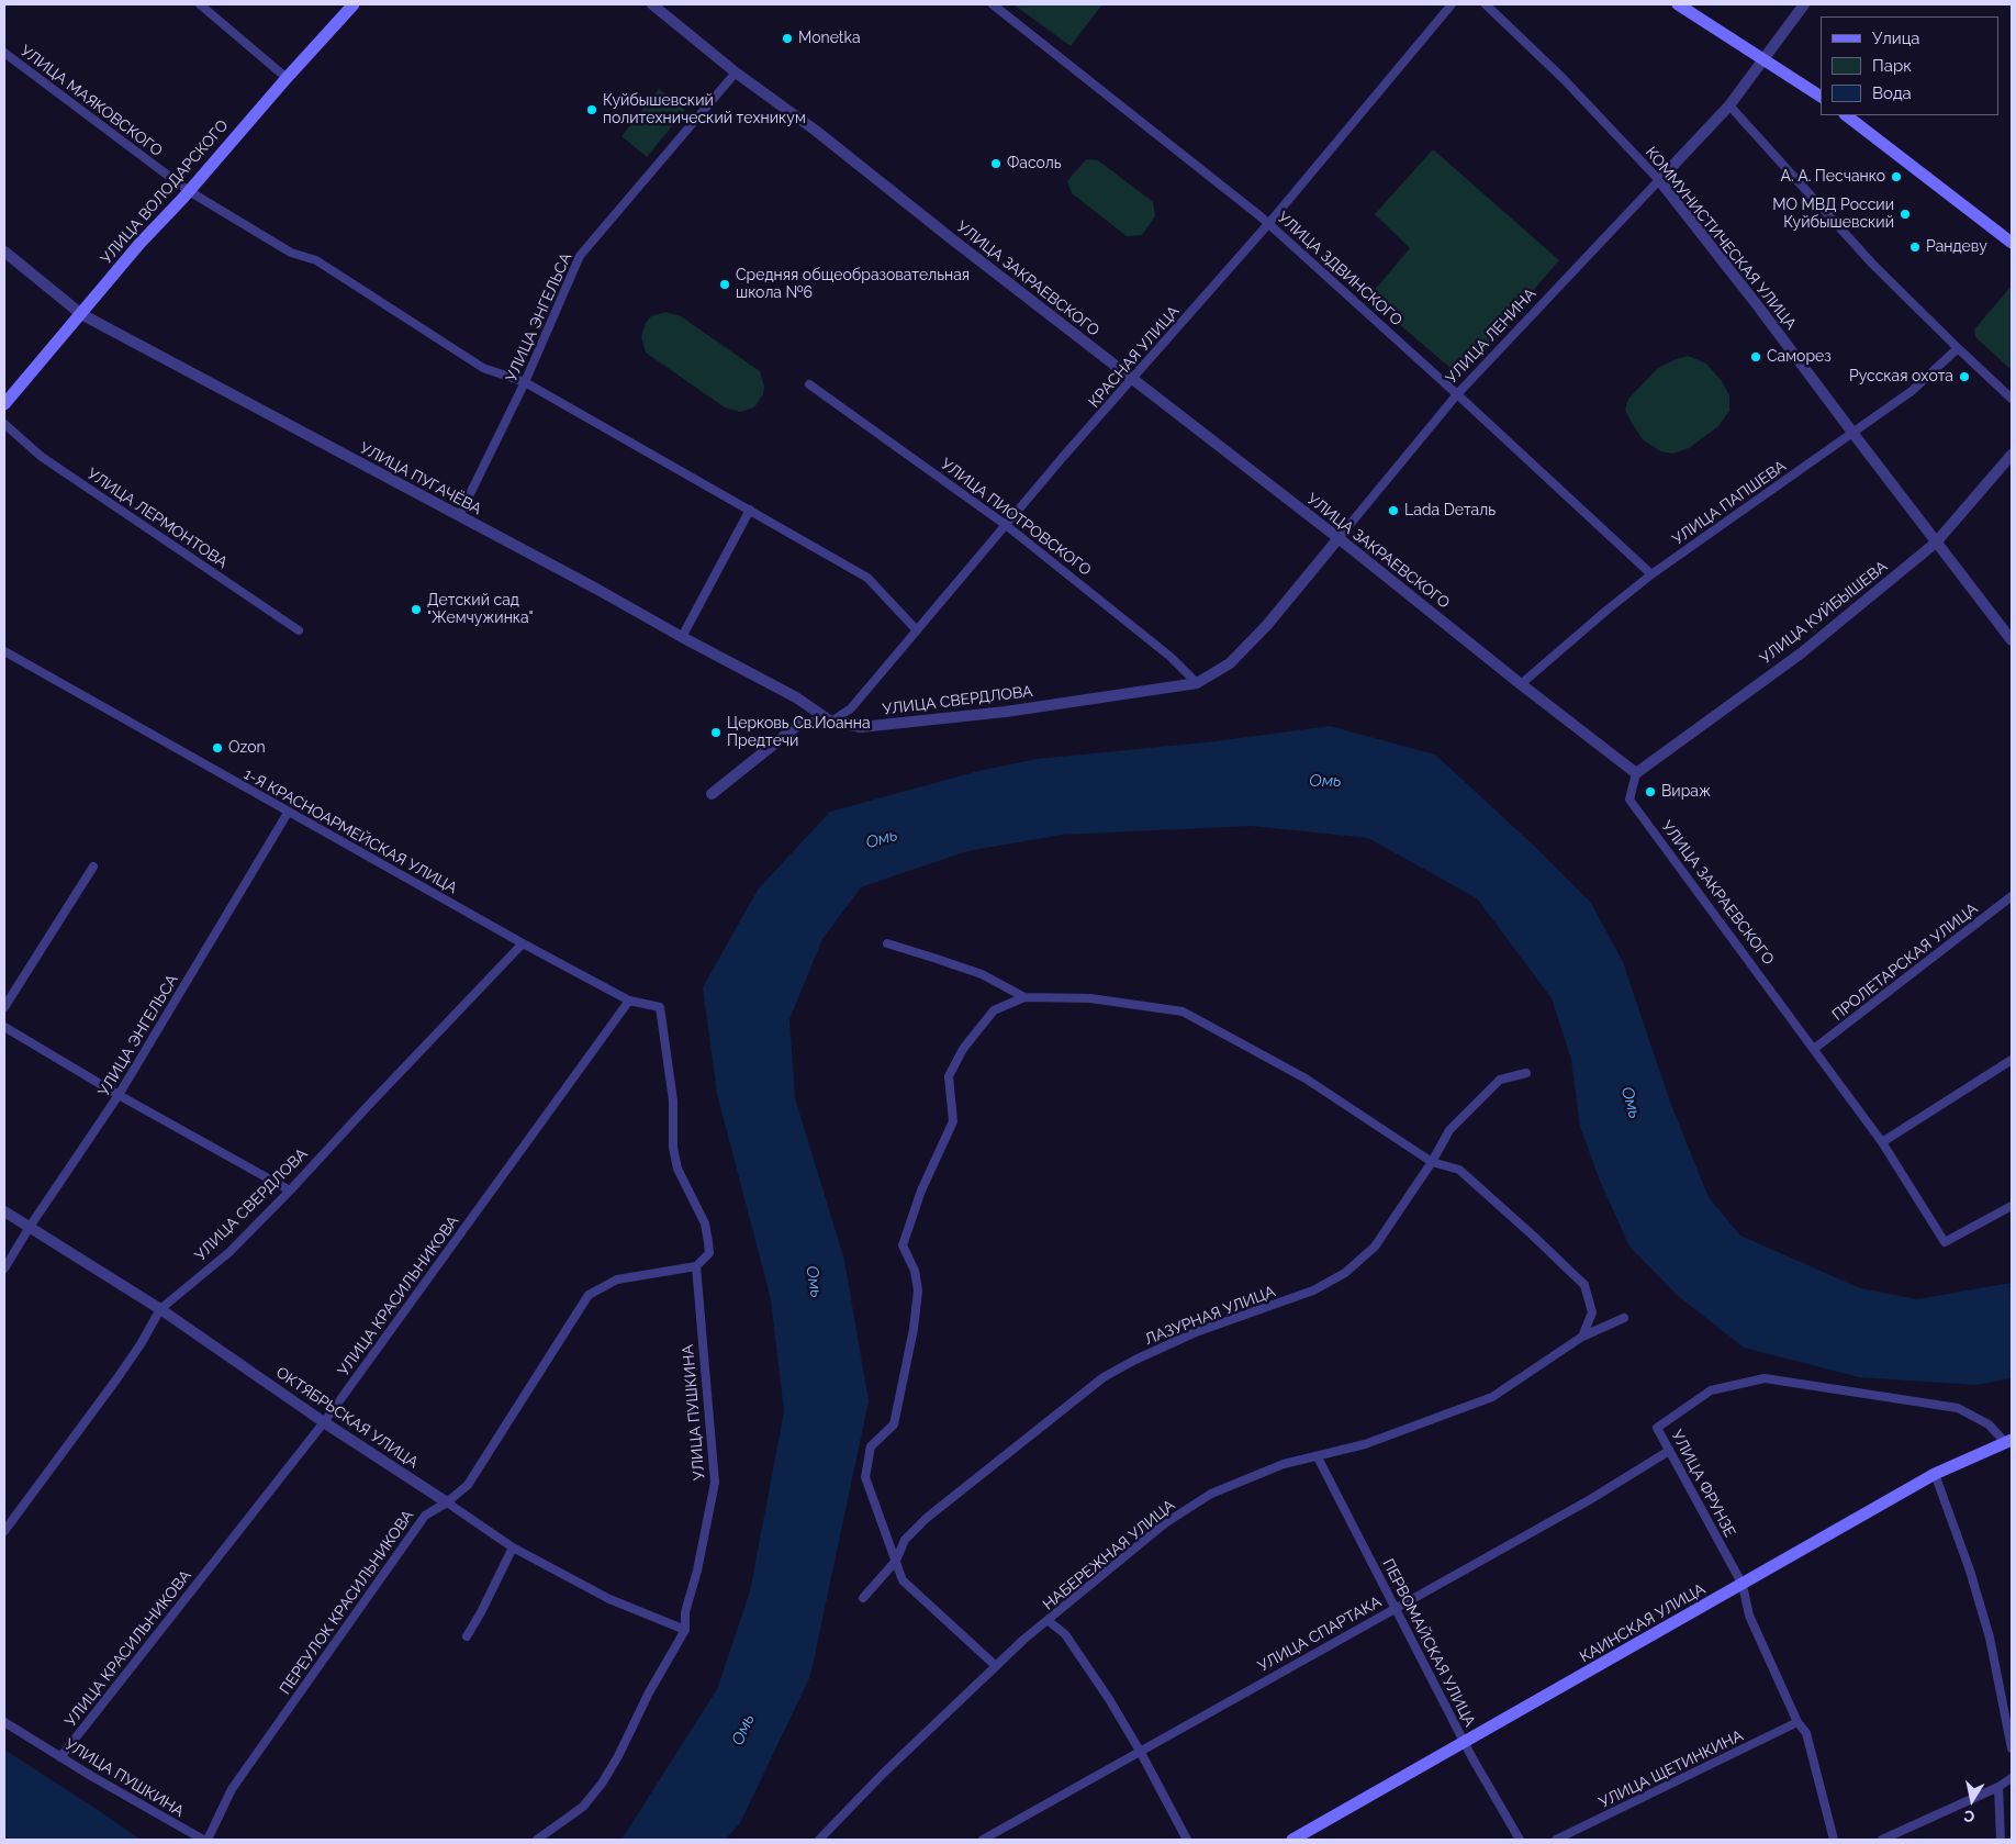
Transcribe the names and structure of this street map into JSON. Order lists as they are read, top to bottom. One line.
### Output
{"streets":{"main road":["УЛИЦА ВОЛОДАРСКОГО","КАИНСКАЯ УЛИЦА"],"street":["УЛИЦА МАЯКОВСКОГО","КОММУНИСТИЧЕСКАЯ УЛИЦА","УЛИЦА ЗДВИНСКОГО","УЛИЦА ЗАКРАЕВСКОГО","УЛИЦА ЭНГЕЛЬСА","УЛИЦА ЛЕНИНА","КРАСНАЯ УЛИЦА","УЛИЦА ПУГАЧЁВА","УЛИЦА ПАПШЕВА","УЛИЦА ПИОТРОВСКОГО","УЛИЦА ЛЕРМОНТОВА","УЛИЦА КУЙБЫШЕВА","УЛИЦА СВЕРДЛОВА","1-Я КРАСНОАРМЕЙСКАЯ УЛИЦА","ПРОЛЕТАРСКАЯ УЛИЦА","УЛИЦА КРАСИЛЬНИКОВА","ЛАЗУРНАЯ УЛИЦА","УЛИЦА ПУШКИНА","ОКТЯБРЬСКАЯ УЛИЦА","УЛИЦА ФРУНЗЕ","НАБЕРЕЖНАЯ УЛИЦА","ПЕРЕУЛОК КРАСИЛЬНИКОВА","УЛИЦА СПАРТАКА","ПЕРВОМАЙСКАЯ УЛИЦА","УЛИЦА ЩЕТИНКИНА"]},"crossings":[["УЛИЦА МАЯКОВСКОГО","УЛИЦА ВОЛОДАРСКОГО"],["УЛИЦА МАЯКОВСКОГО","УЛИЦА ЭНГЕЛЬСА"],["УЛИЦА МАЯКОВСКОГО","КРАСНАЯ УЛИЦА"],["УЛИЦА ВОЛОДАРСКОГО","УЛИЦА ПУГАЧЁВА"],["КОММУНИСТИЧЕСКАЯ УЛИЦА","УЛИЦА ЛЕНИНА"],["КОММУНИСТИЧЕСКАЯ УЛИЦА","УЛИЦА ПАПШЕВА"],["КОММУНИСТИЧЕСКАЯ УЛИЦА","УЛИЦА КУЙБЫШЕВА"],["УЛИЦА ЗДВИНСКОГО","УЛИЦА ЛЕНИНА"],["УЛИЦА ЗДВИНСКОГО","КРАСНАЯ УЛИЦА"],["УЛИЦА ЗДВИНСКОГО","УЛИЦА ПАПШЕВА"],["УЛИЦА ЗАКРАЕВСКОГО","УЛИЦА ЭНГЕЛЬСА"],["УЛИЦА ЗАКРАЕВСКОГО","УЛИЦА ЛЕНИНА"],["УЛИЦА ЗАКРАЕВСКОГО","КРАСНАЯ УЛИЦА"],["УЛИЦА ЗАКРАЕВСКОГО","УЛИЦА ПАПШЕВА"],["УЛИЦА ЗАКРАЕВСКОГО","УЛИЦА КУЙБЫШЕВА"],["УЛИЦА ЗАКРАЕВСКОГО","ПРОЛЕТАРСКАЯ УЛИЦА"],["УЛИЦА ЭНГЕЛЬСА","УЛИЦА ПУГАЧЁВА"],["УЛИЦА ЭНГЕЛЬСА","1-Я КРАСНОАРМЕЙСКАЯ УЛИЦА"],["УЛИЦА ЭНГЕЛЬСА","ОКТЯБРЬСКАЯ УЛИЦА"],["УЛИЦА ЛЕНИНА","УЛИЦА ПИОТРОВСКОГО"],["УЛИЦА ЛЕНИНА","УЛИЦА СВЕРДЛОВА"],["КРАСНАЯ УЛИЦА","УЛИЦА ПУГАЧЁВА"],["КРАСНАЯ УЛИЦА","УЛИЦА ПИОТРОВСКОГО"],["КРАСНАЯ УЛИЦА","УЛИЦА СВЕРДЛОВА"],["УЛИЦА ПУГАЧЁВА","УЛИЦА СВЕРДЛОВА"],["УЛИЦА ПИОТРОВСКОГО","УЛИЦА СВЕРДЛОВА"],["УЛИЦА СВЕРДЛОВА","1-Я КРАСНОАРМЕЙСКАЯ УЛИЦА"],["УЛИЦА СВЕРДЛОВА","ОКТЯБРЬСКАЯ УЛИЦА"],["1-Я КРАСНОАРМЕЙСКАЯ УЛИЦА","УЛИЦА КРАСИЛЬНИКОВА"],["1-Я КРАСНОАРМЕЙСКАЯ УЛИЦА","УЛИЦА ПУШКИНА"],["1-Я КРАСНОАРМЕЙСКАЯ УЛИЦА","ПЕРЕУЛОК КРАСИЛЬНИКОВА"],["УЛИЦА КРАСИЛЬНИКОВА","УЛИЦА ПУШКИНА"],["УЛИЦА КРАСИЛЬНИКОВА","ОКТЯБРЬСКАЯ УЛИЦА"],["УЛИЦА ПУШКИНА","ОКТЯБРЬСКАЯ УЛИЦА"],["УЛИЦА ПУШКИНА","ПЕРЕУЛОК КРАСИЛЬНИКОВА"],["ОКТЯБРЬСКАЯ УЛИЦА","ПЕРЕУЛОК КРАСИЛЬНИКОВА"],["УЛИЦА ФРУНЗЕ","КАИНСКАЯ УЛИЦА"],["УЛИЦА ФРУНЗЕ","УЛИЦА СПАРТАКА"],["УЛИЦА ФРУНЗЕ","УЛИЦА ЩЕТИНКИНА"],["НАБЕРЕЖНАЯ УЛИЦА","ПЕРВОМАЙСКАЯ УЛИЦА"],["КАИНСКАЯ УЛИЦА","ПЕРВОМАЙСКАЯ УЛИЦА"],["УЛИЦА СПАРТАКА","ПЕРВОМАЙСКАЯ УЛИЦА"]],"water":["Омь"],"places":["Monetka","Куйбышевский политехнический техникум","Фасоль","А. А. Песчанко","МО МВД России Куйбышевский","Рандеву","Средняя общеобразовательная школа №6","Саморез","Русская охота","Lada Dеталь","Детский сад \"Жемчужинка\"","Церковь Св.Иоанна Предтечи","Ozon","Вираж"],"legend":["Улица","Парк","Вода"],"north":"bottom"}
